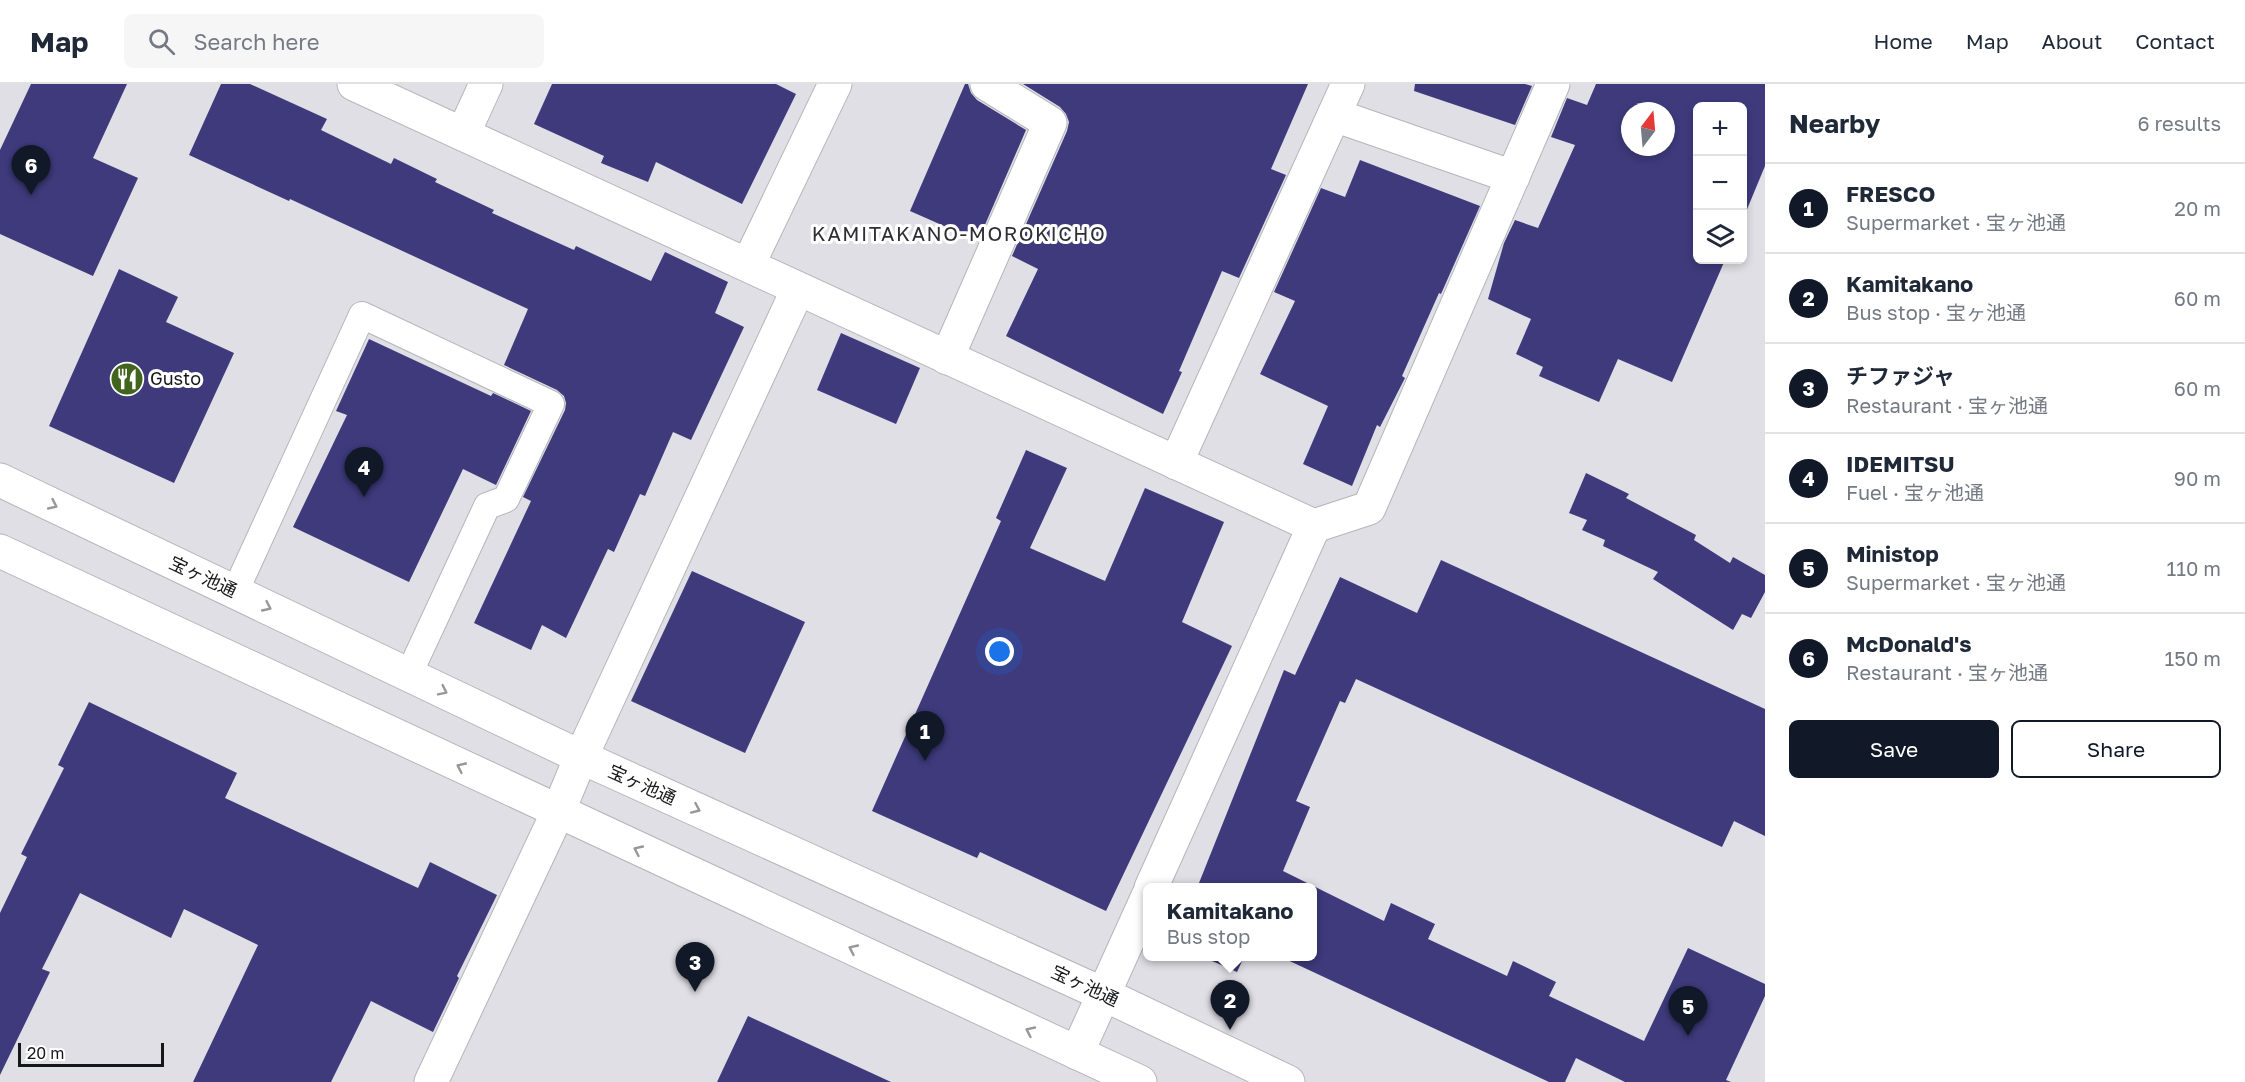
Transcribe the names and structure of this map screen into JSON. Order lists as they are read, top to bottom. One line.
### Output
{"streets":{"street":["宝ヶ池通"]},"districts":["KAMITAKANO-MOROKICHO"],"places":{"restaurant":["Gusto"]},"scale_bar":"20 m","north":"top","page":{"header":"Map","search":"Search here","nav":["Home","Map","About","Contact"],"heading":["Nearby","6 results"],"map_buttons":["+","−"],"pins":["6","4","1","3","2","5"],"list":[{"mark":"1","name":"FRESCO","note":"Supermarket · 宝ヶ池通","value":"20 m"},{"mark":"2","name":"Kamitakano","note":"Bus stop · 宝ヶ池通","value":"60 m"},{"mark":"3","name":"チファジャ","note":"Restaurant · 宝ヶ池通","value":"60 m"},{"mark":"4","name":"IDEMITSU","note":"Fuel · 宝ヶ池通","value":"90 m"},{"mark":"5","name":"Ministop","note":"Supermarket · 宝ヶ池通","value":"110 m"},{"mark":"6","name":"McDonald's","note":"Restaurant · 宝ヶ池通","value":"150 m"}],"buttons":["Save","Share"],"popup":["Kamitakano","Bus stop"],"scale":"20 m"}}
